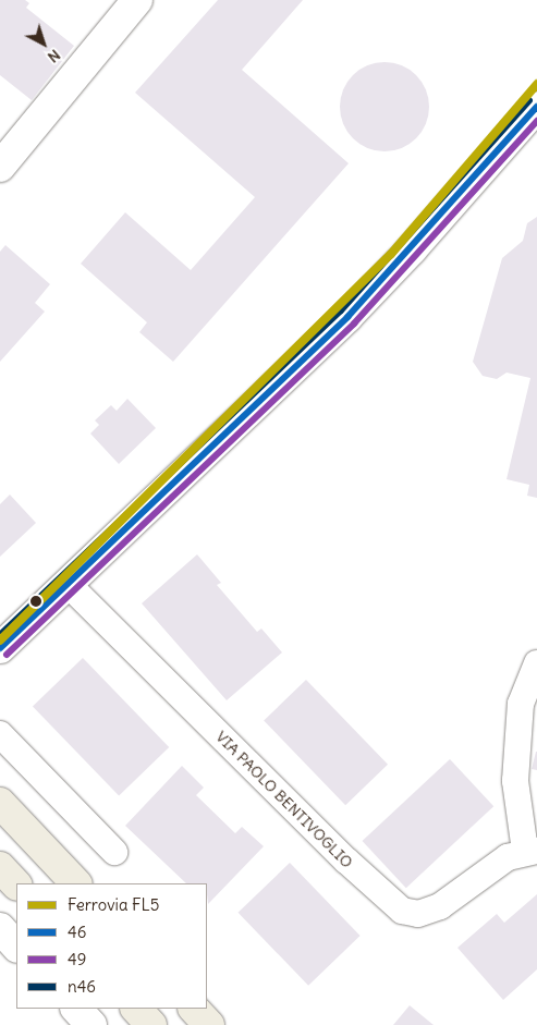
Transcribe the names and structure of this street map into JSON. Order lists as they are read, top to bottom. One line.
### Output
{"streets":{"street":["VIA PAOLO BENTIVOGLIO"]},"lines":["rail line FL5","transit line n46","transit line 46","transit line 49"],"legend":["Ferrovia FL5","46","49","n46"],"north":"bottom right"}
